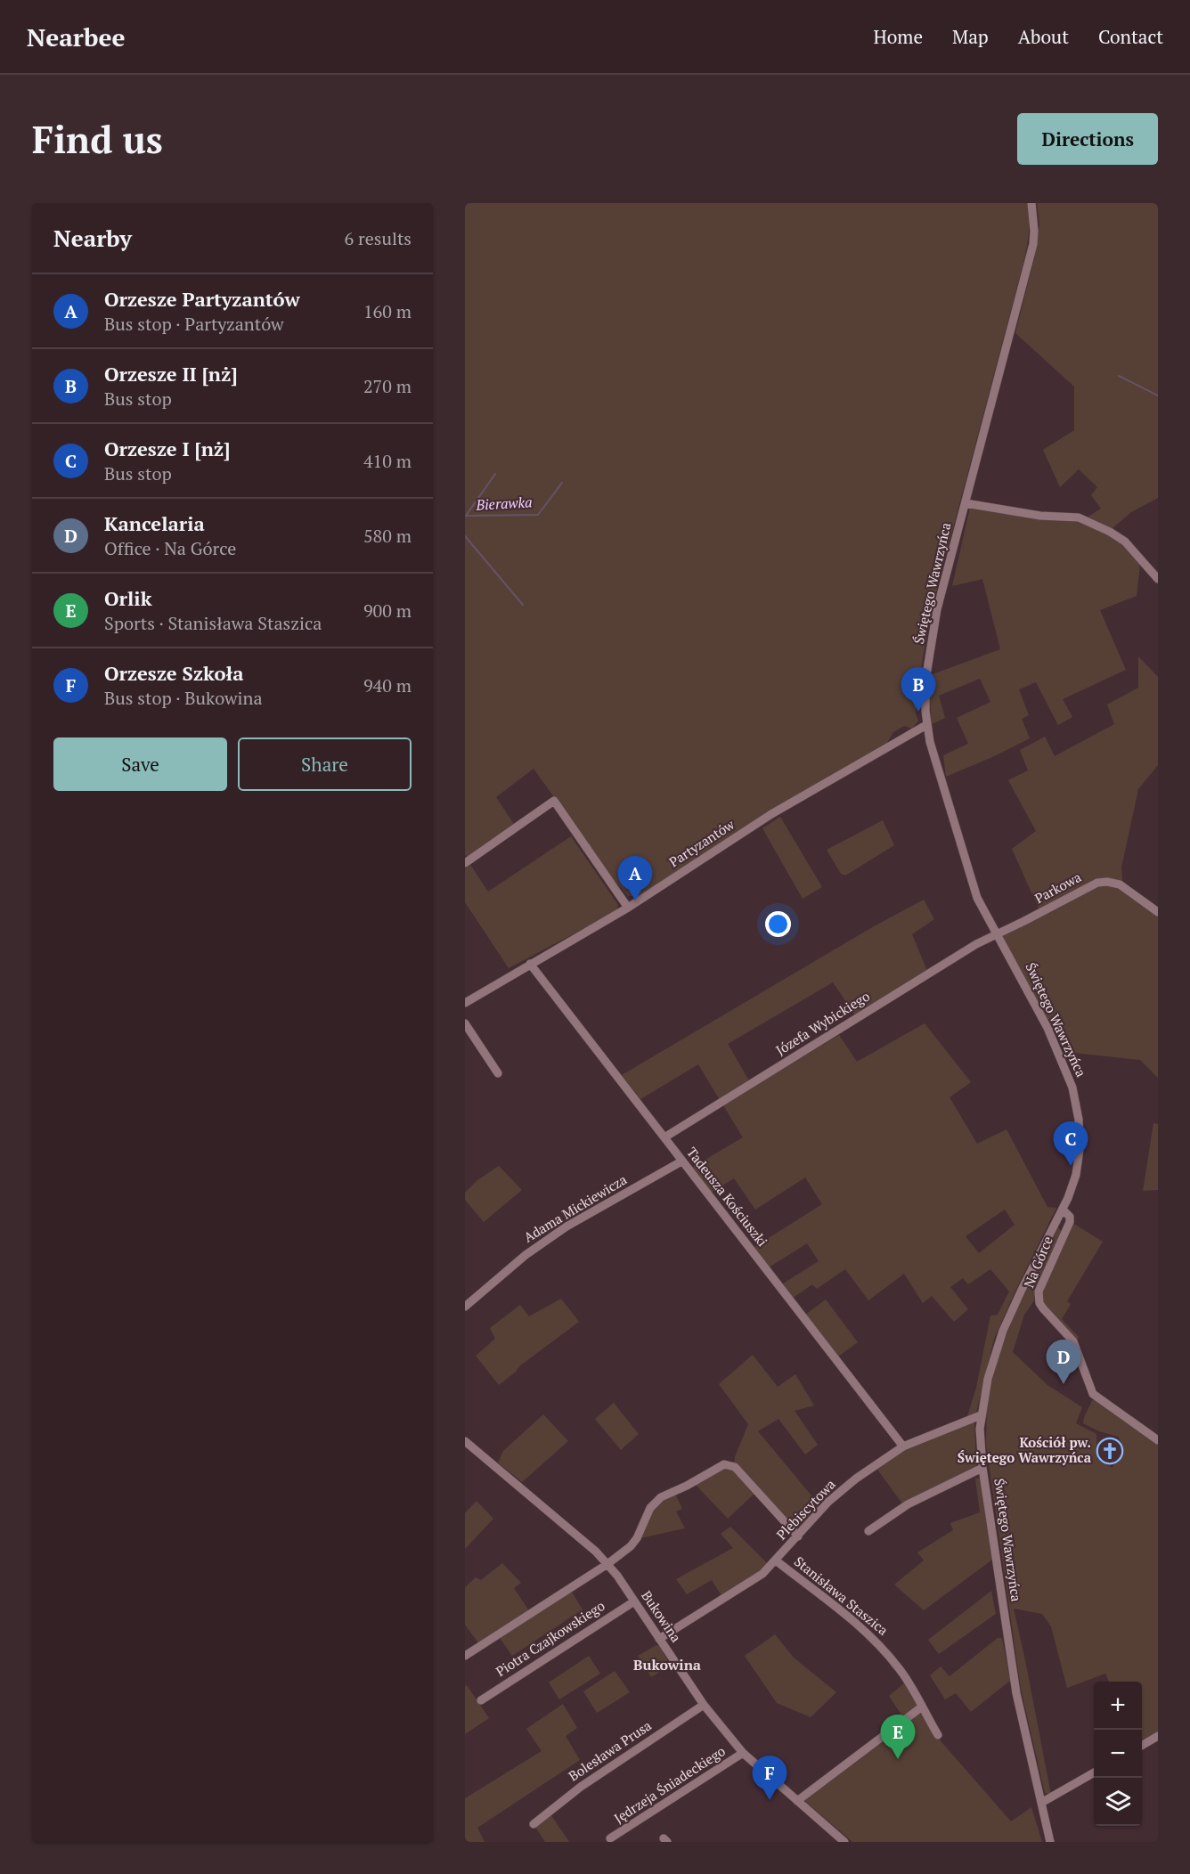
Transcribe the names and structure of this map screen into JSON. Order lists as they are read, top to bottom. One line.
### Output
{"streets":{"street":["Świętego Wawrzyńca","Partyzantów","Parkowa","Józefa Wybickiego","Tadeusza Kościuszki","Adama Mickiewicza","Na Górce","Plebiscytowa","Stanisława Staszica","Bukowina","Piotra Czajkowskiego","Bolesława Prusa","Jędrzeja Śniadeckiego"]},"crossings":[["Świętego Wawrzyńca","Partyzantów"],["Świętego Wawrzyńca","Parkowa"],["Świętego Wawrzyńca","Józefa Wybickiego"],["Świętego Wawrzyńca","Na Górce"],["Świętego Wawrzyńca","Plebiscytowa"],["Partyzantów","Tadeusza Kościuszki"],["Parkowa","Józefa Wybickiego"],["Józefa Wybickiego","Tadeusza Kościuszki"],["Tadeusza Kościuszki","Adama Mickiewicza"],["Tadeusza Kościuszki","Plebiscytowa"],["Plebiscytowa","Stanisława Staszica"],["Plebiscytowa","Bukowina"],["Bukowina","Piotra Czajkowskiego"],["Bukowina","Bolesława Prusa"],["Bukowina","Jędrzeja Śniadeckiego"]],"districts":["Bukowina"],"water":["Bierawka"],"places":{"church":["Kościół pw. Świętego Wawrzyńca"]},"page":{"header":"Nearbee","nav":["Home","Map","About","Contact"],"buttons":["Directions",["Save","Share"]],"title":"Find us","heading":["Nearby","6 results"],"list":[{"mark":"A","name":"Orzesze Partyzantów","note":"Bus stop · Partyzantów","value":"160 m"},{"mark":"B","name":"Orzesze II [nż]","note":"Bus stop","value":"270 m"},{"mark":"C","name":"Orzesze I [nż]","note":"Bus stop","value":"410 m"},{"mark":"D","name":"Kancelaria","note":"Office · Na Górce","value":"580 m"},{"mark":"E","name":"Orlik","note":"Sports · Stanisława Staszica","value":"900 m"},{"mark":"F","name":"Orzesze Szkoła","note":"Bus stop · Bukowina","value":"940 m"}],"pins":["B","A","C","D","E","F"],"map_buttons":["+","−"]}}
